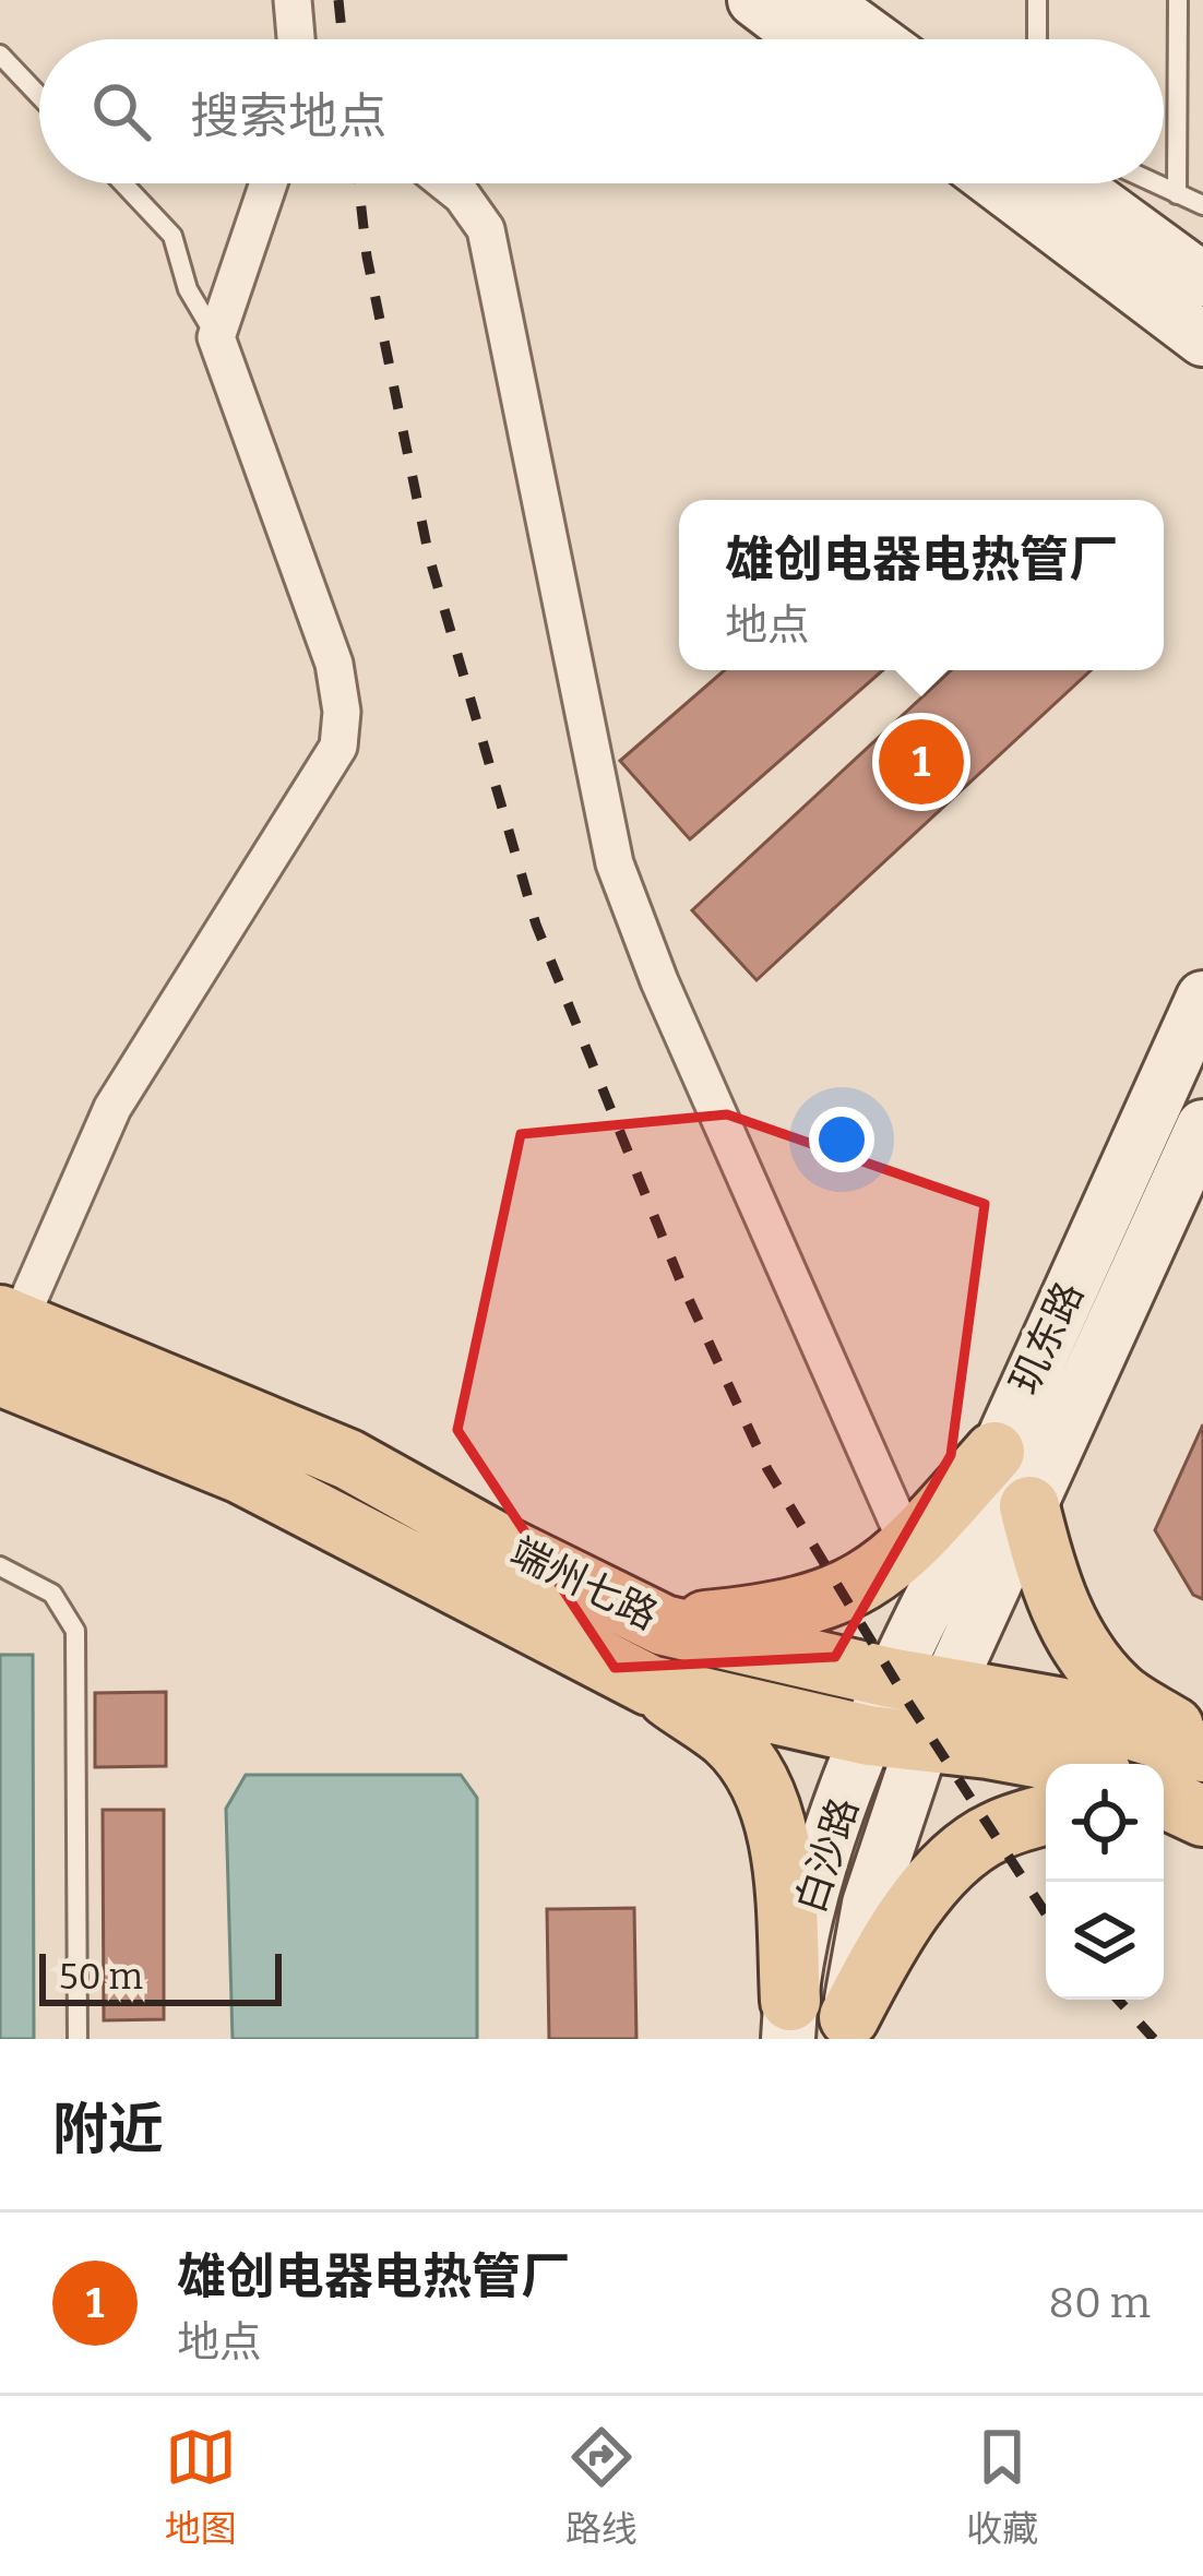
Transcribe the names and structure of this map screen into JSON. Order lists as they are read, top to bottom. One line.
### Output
{"streets":{"main road":["玑东路","端州七路","白沙路"]},"crossings":[["玑东路","端州七路"],["玑东路","白沙路"],["端州七路","白沙路"]],"scale_bar":"50 m","page":{"search":"搜索地点","popup":["雄创电器电热管厂","地点"],"pins":"1","scale":"50 m","heading":"附近","list":[{"mark":"1","name":"雄创电器电热管厂","note":"地点","value":"80 m"}],"nav":["地图","路线","收藏"]}}
